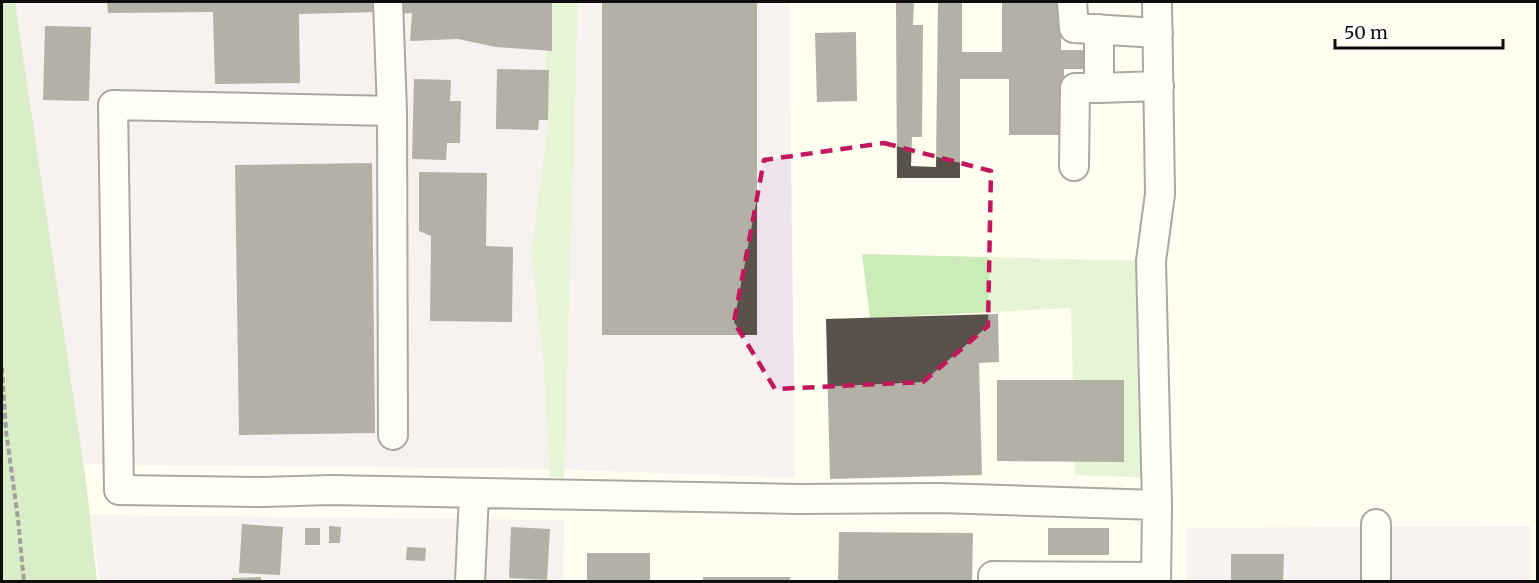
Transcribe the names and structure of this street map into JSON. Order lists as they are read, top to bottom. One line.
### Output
{"scale_bar":"50 m"}
